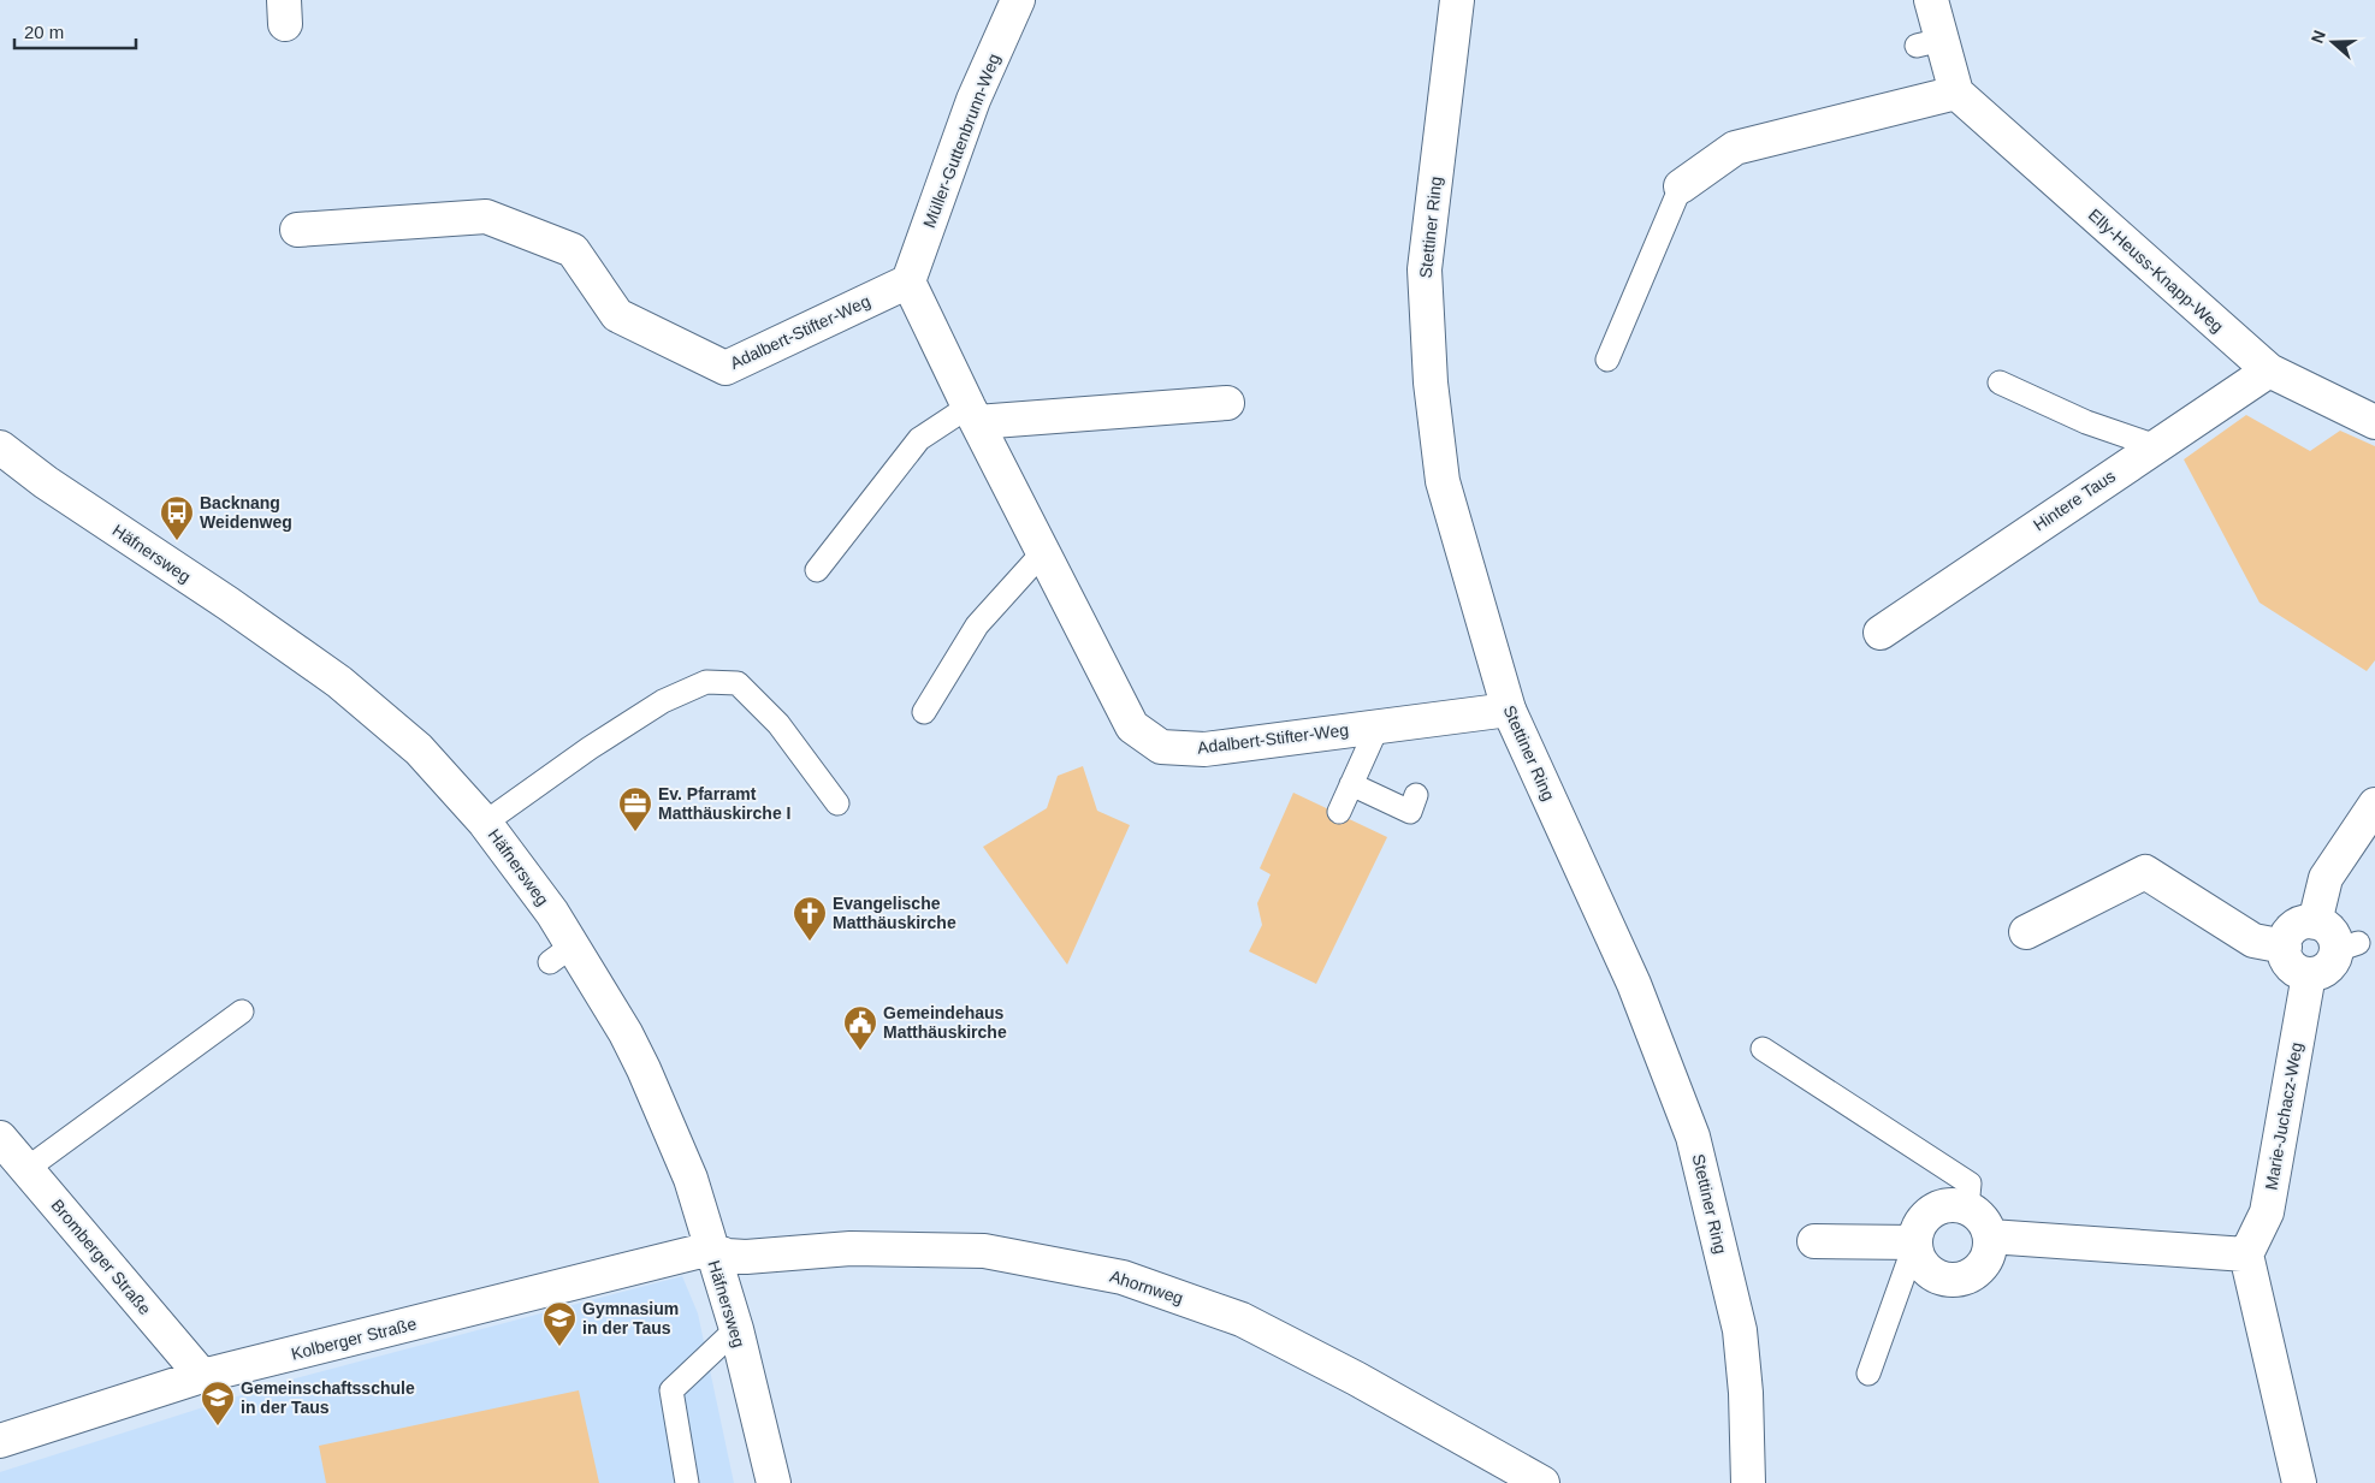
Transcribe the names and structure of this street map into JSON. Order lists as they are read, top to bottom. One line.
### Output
{"streets":{"street":["Müller-Guttenbrunn-Weg","Stettiner Ring","Elly-Heuss-Knapp-Weg","Adalbert-Stifter-Weg","Hintere Taus","Häfnersweg","Marie-Juchacz-Weg","Bromberger Straße","Ahornweg","Kolberger Straße"]},"crossings":[["Müller-Guttenbrunn-Weg","Adalbert-Stifter-Weg"],["Stettiner Ring","Adalbert-Stifter-Weg"],["Elly-Heuss-Knapp-Weg","Hintere Taus"],["Häfnersweg","Ahornweg"],["Häfnersweg","Kolberger Straße"],["Bromberger Straße","Kolberger Straße"],["Ahornweg","Kolberger Straße"]],"places":{"bus stop":["Backnang Weidenweg"],"office":["Ev. Pfarramt Matthäuskirche I"],"church":["Evangelische Matthäuskirche"],"public building":["Gemeindehaus Matthäuskirche"],"school or university":["Gymnasium in der Taus","Gemeinschaftsschule in der Taus"]},"scale_bar":"20 m","north":"left"}
